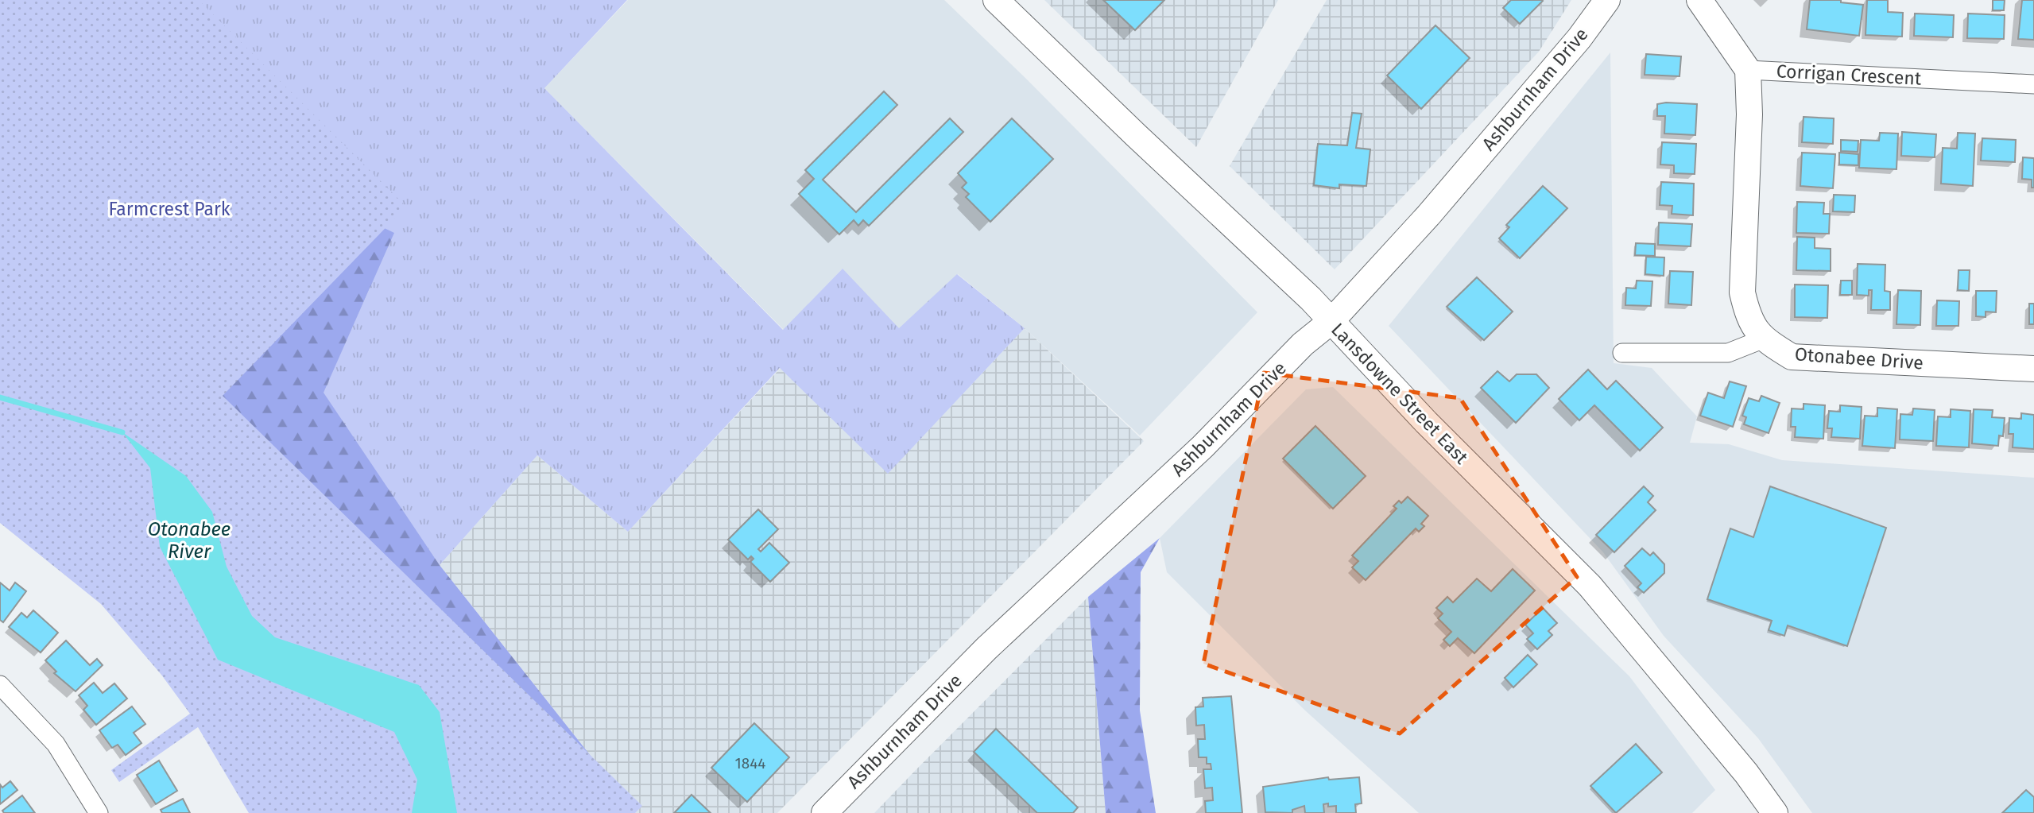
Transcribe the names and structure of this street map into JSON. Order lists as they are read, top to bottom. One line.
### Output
{"streets":{"main road":["Ashburnham Drive","Otonabee Drive","Lansdowne Street East"],"street":["Corrigan Crescent"]},"crossings":[["Corrigan Crescent","Otonabee Drive"],["Ashburnham Drive","Lansdowne Street East"]],"water":["Otonabee River"],"parks":["Farmcrest Park"],"house_numbers":["1844"]}
